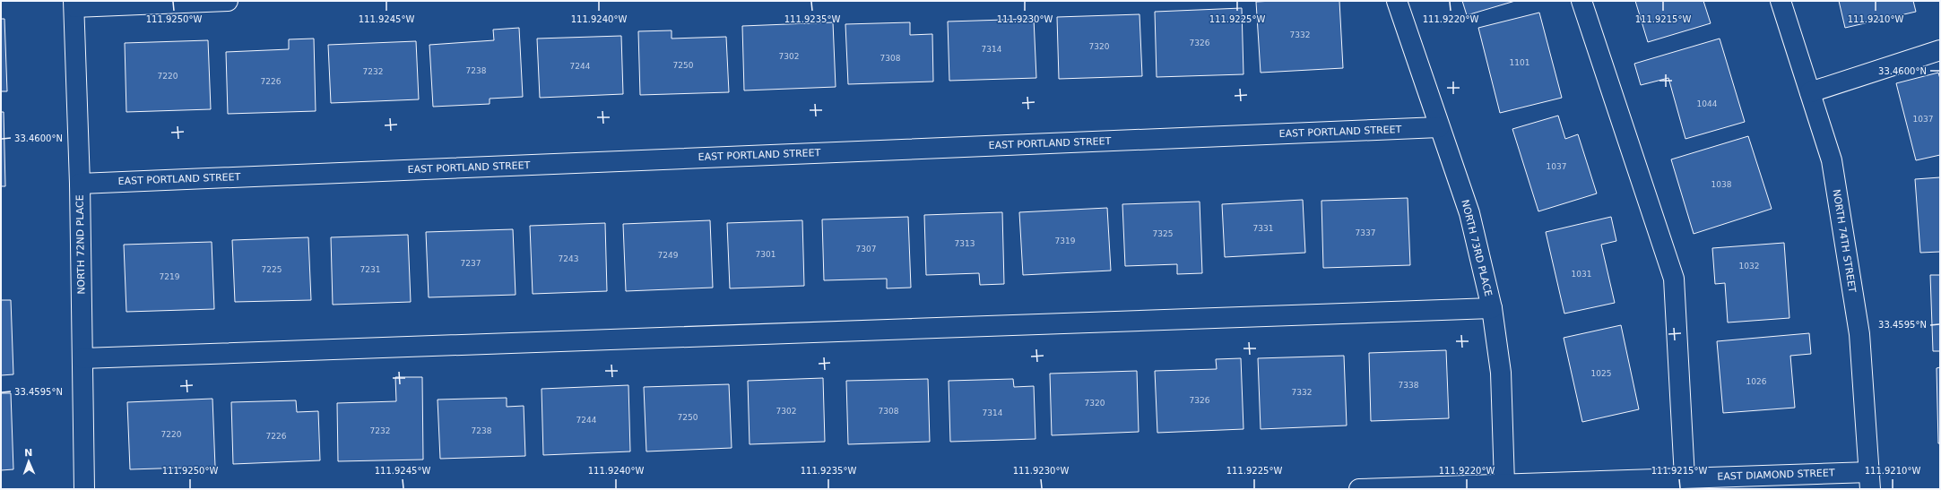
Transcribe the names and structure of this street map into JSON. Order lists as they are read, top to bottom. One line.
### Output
{"streets":{"street":["EAST PORTLAND STREET","NORTH 74TH STREET","NORTH 72ND PLACE","NORTH 73RD PLACE","EAST DIAMOND STREET"]},"crossings":[["EAST PORTLAND STREET","NORTH 72ND PLACE"],["EAST PORTLAND STREET","NORTH 73RD PLACE"],["NORTH 74TH STREET","EAST DIAMOND STREET"],["NORTH 73RD PLACE","EAST DIAMOND STREET"]],"house_numbers":["7332","7326","7320","7314","7302","7308","1101","7250","7244","7238","7232","7220","7226","1044","1037","1037","1038","7331","7337","7325","7319","7313","7307","7301","7249","7243","7237","1032","7225","7231","1031","7219","1025","1026","7338","7332","7326","7320","7302","7308","7314","7250","7244","7232","7238","7220","7226"],"north":"top","coordinates":["111.9250°W","111.9245°W","111.9240°W","111.9235°W","111.9230°W","111.9225°W","111.9220°W","111.9215°W","111.9210°W","33.4600°N","33.4595°N"]}
